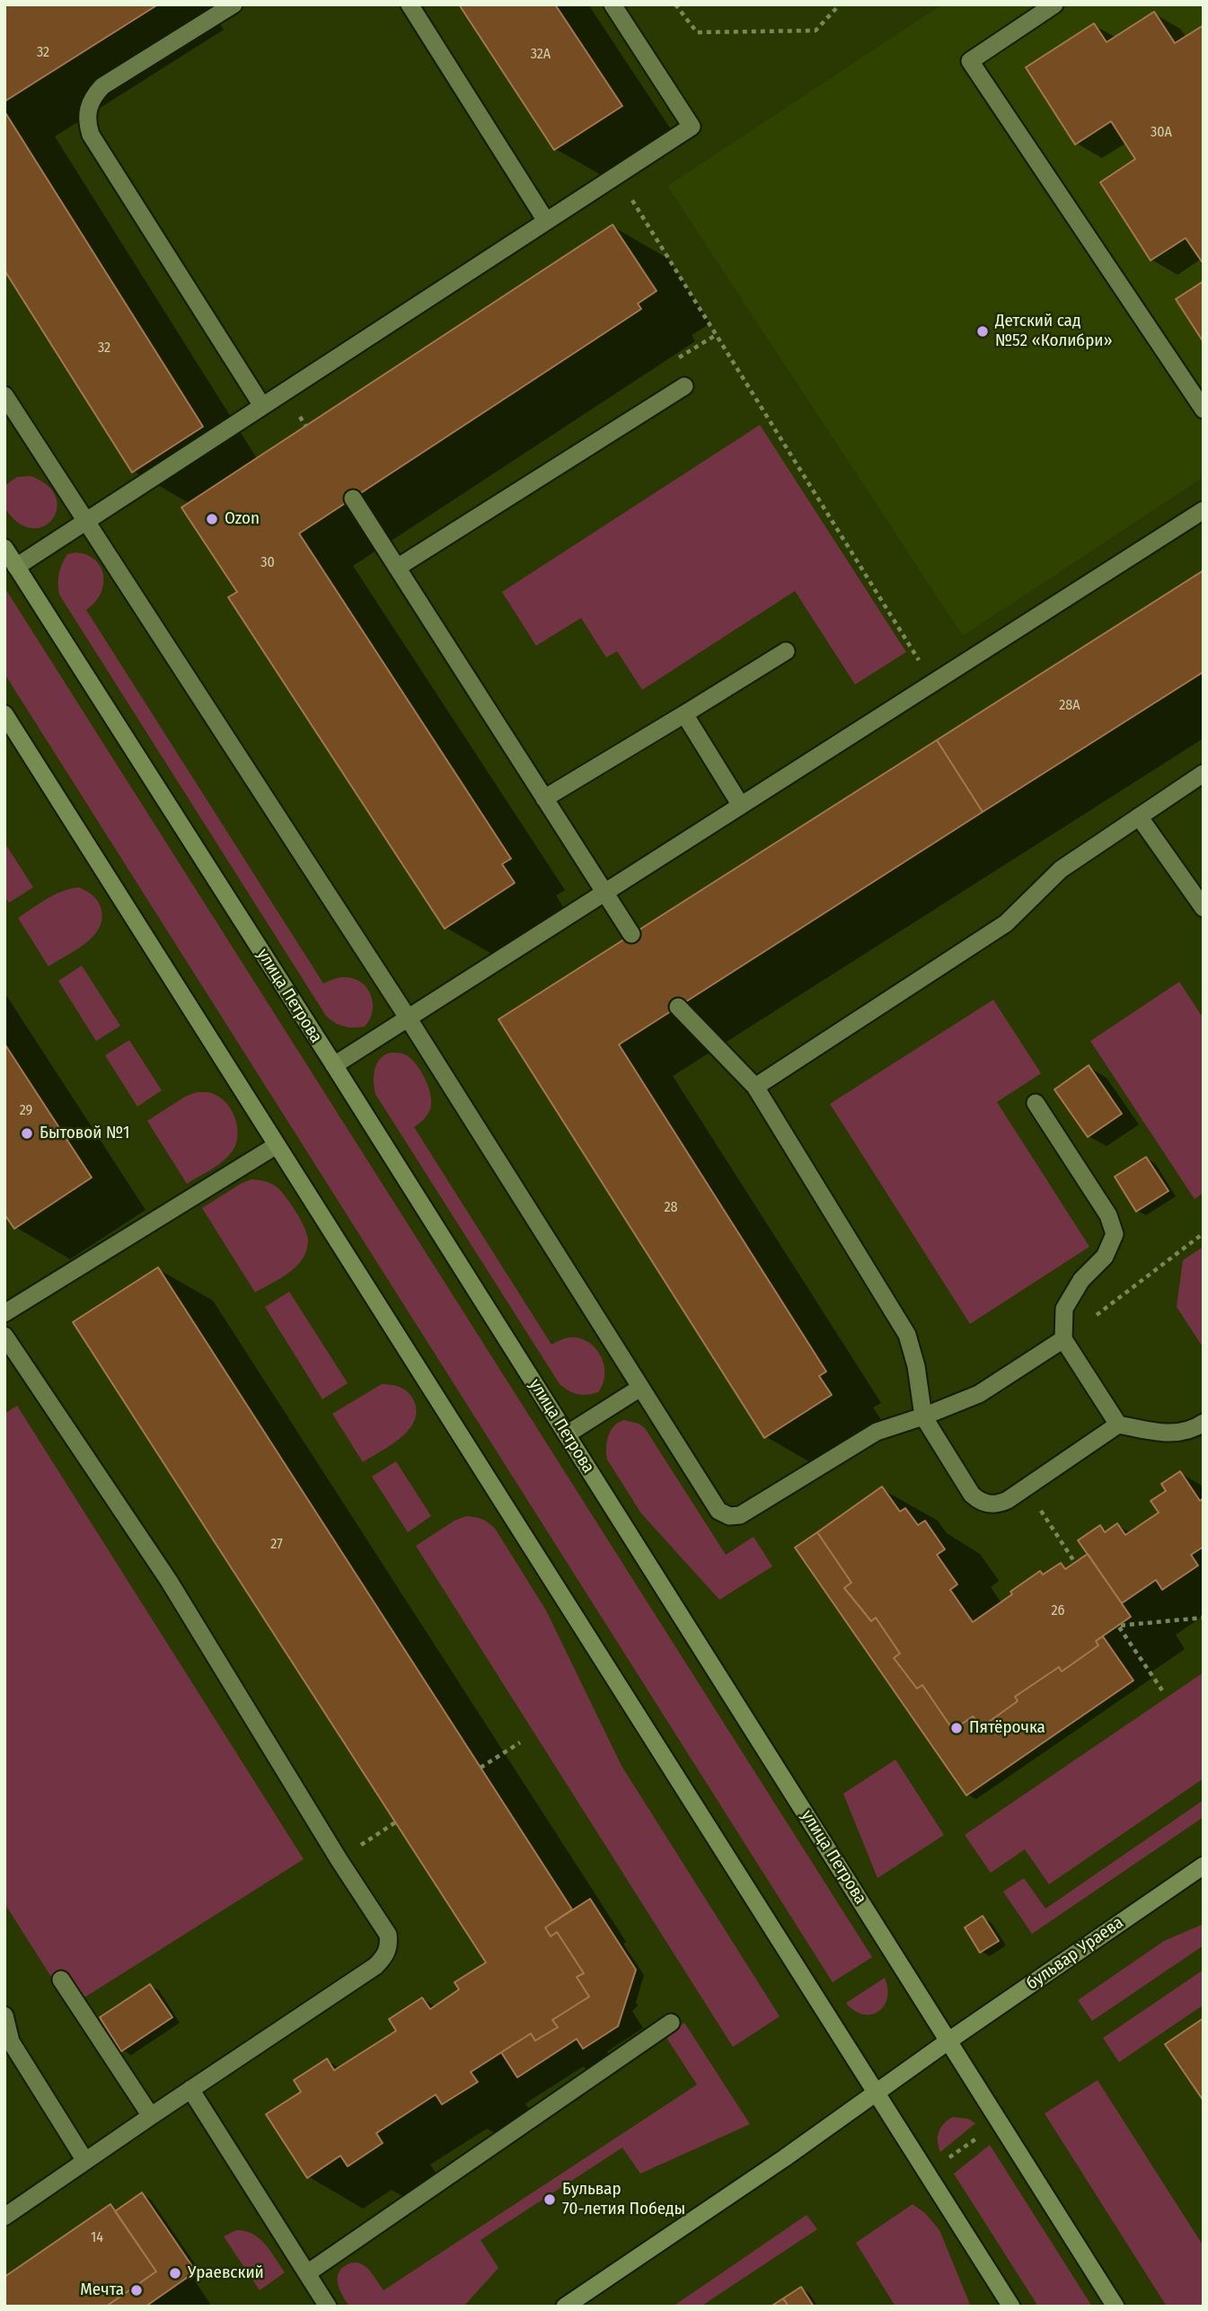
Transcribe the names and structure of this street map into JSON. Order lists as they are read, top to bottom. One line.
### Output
{"streets":{"main road":["улица Петрова","бульвар Ураева"]},"crossings":[["улица Петрова","бульвар Ураева"]],"places":["Детский сад №52 «Колибри»","Ozon","Бытовой №1","Пятёрочка","Бульвар 70-летия Победы","Ураевский","Мечта"],"house_numbers":["32","32А","30А","32","30","28А","29","28","27","26","14"]}
